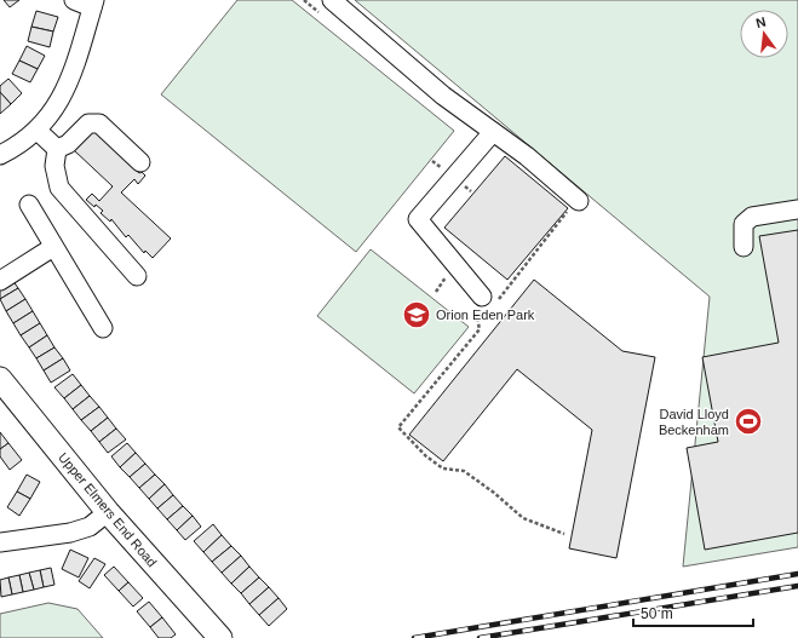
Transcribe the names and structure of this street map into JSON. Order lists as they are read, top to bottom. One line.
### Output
{"streets":{"main road":["Upper Elmers End Road"]},"places":{"school or university":["Orion Eden Park"],"sports":["David Lloyd Beckenham"]},"scale_bar":"50 m","north":"top"}
